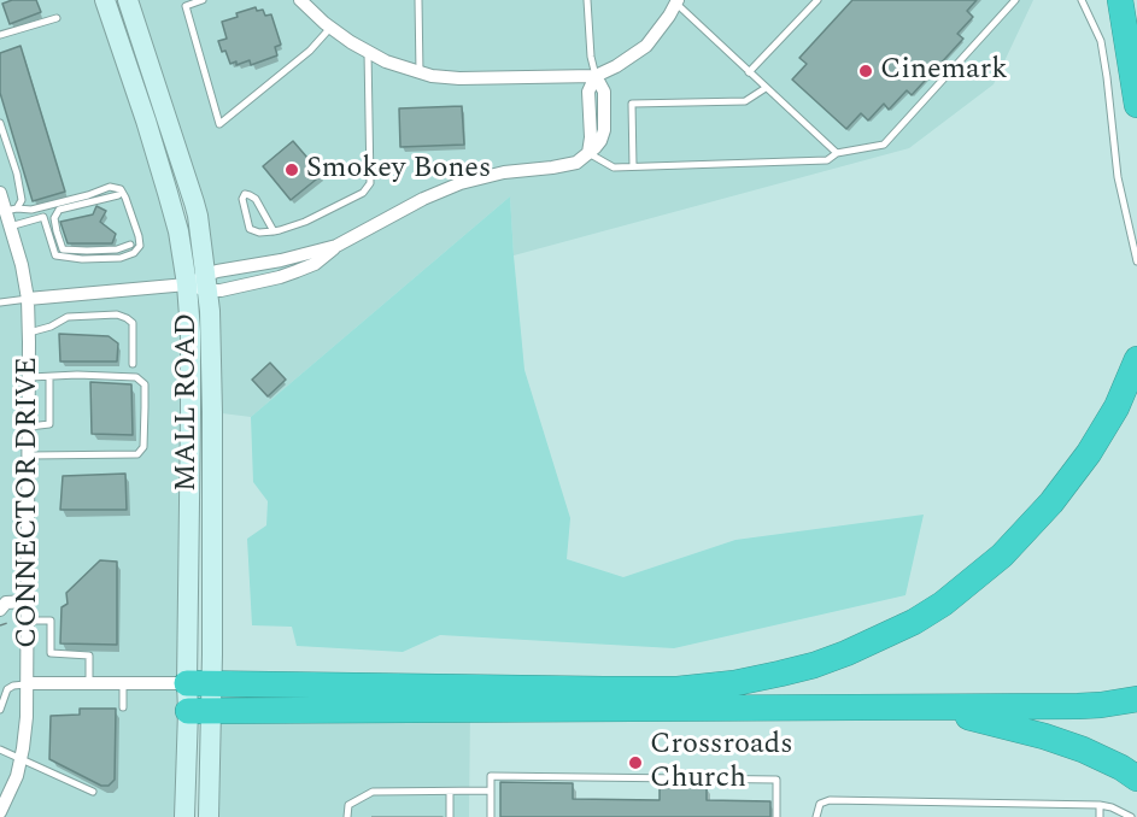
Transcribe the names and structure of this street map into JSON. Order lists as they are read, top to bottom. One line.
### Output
{"streets":{"main road":["MALL ROAD"],"street":["CONNECTOR DRIVE"]},"places":["Cinemark","Smokey Bones","Crossroads Church"]}
